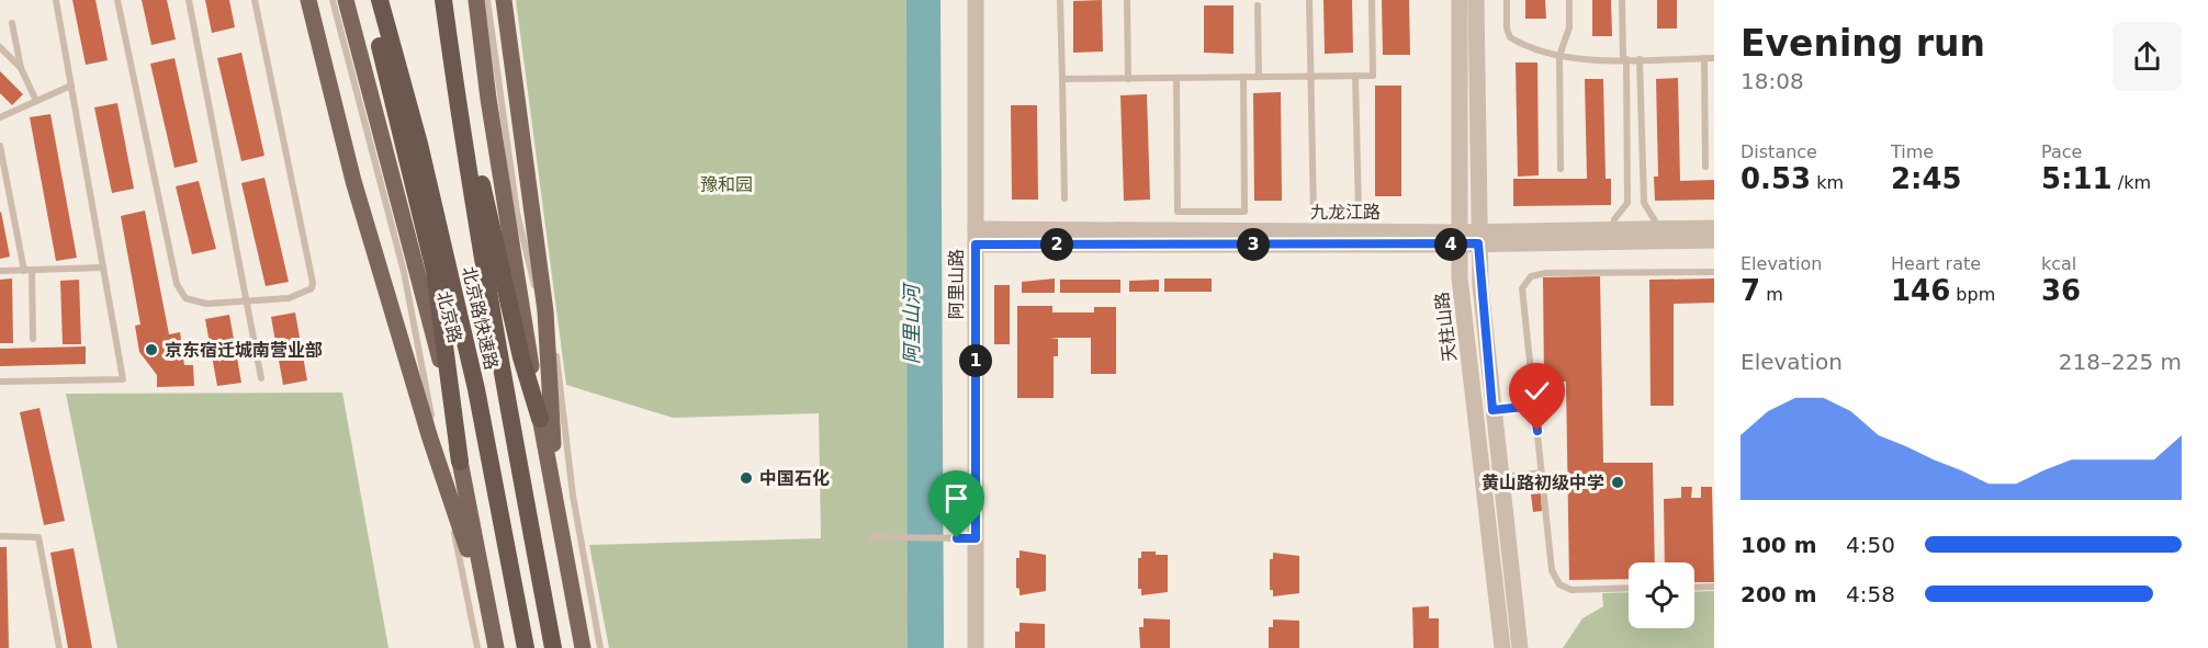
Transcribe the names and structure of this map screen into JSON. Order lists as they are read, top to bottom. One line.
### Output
{"streets":{"highway":["北京路快速路"],"main road":["北京路"],"street":["九龙江路","阿里山路","天柱山路"]},"crossings":[["九龙江路","阿里山路"],["九龙江路","天柱山路"]],"water":["阿里山河"],"parks":["豫和园"],"places":["京东宿迁城南营业部","中国石化","黄山路初级中学"],"page":{"heading":["Evening run","18:08"],"stats":[["Distance","0.53 km"],["Time","2:45"],["Pace","5:11 /km"],["Elevation","7 m"],["Heart rate","146 bpm"],["kcal","36"]],"pins":["2","3","4","1"],"chart":["Elevation","218–225 m"],"list":[{"name":"100 m","note":"4:50"},{"name":"200 m","note":"4:58"}]}}
